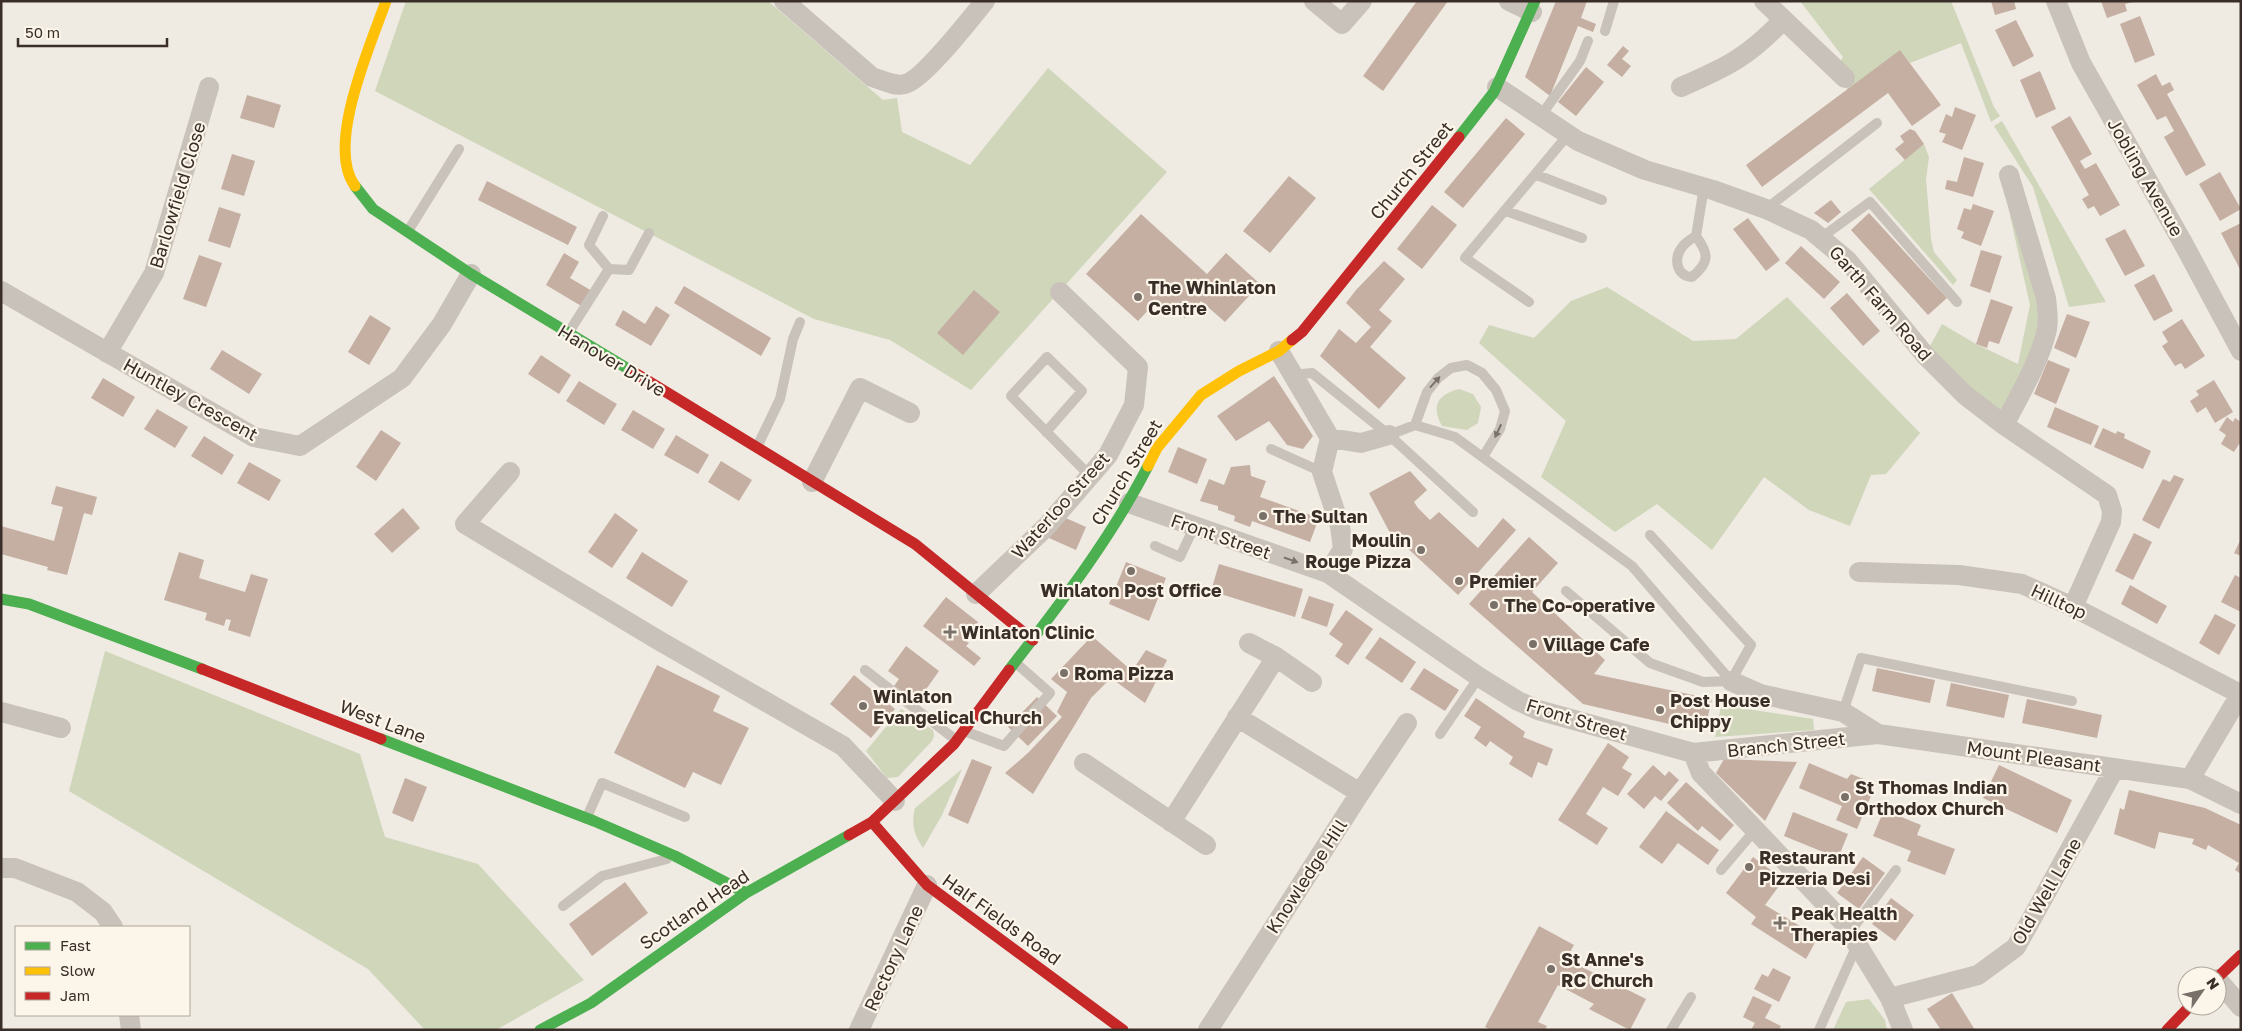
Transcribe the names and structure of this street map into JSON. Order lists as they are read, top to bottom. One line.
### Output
{"streets":{"street":["Church Street","Jobling Avenue","Barlowfield Close","Garth Farm Road","Hanover Drive","Huntley Crescent","Waterloo Street","Front Street","Hilltop","West Lane","Branch Street","Mount Pleasant","Knowledge Hill","Old Well Lane","Scotland Head","Half Fields Road","Rectory Lane"]},"crossings":[["Church Street","Garth Farm Road"],["Church Street","Hanover Drive"],["Church Street","Front Street"],["Church Street","Scotland Head"],["Church Street","Half Fields Road"],["Barlowfield Close","Huntley Crescent"],["Garth Farm Road","Hilltop"],["Hanover Drive","Huntley Crescent"],["Hanover Drive","Waterloo Street"],["Front Street","Branch Street"],["West Lane","Scotland Head"],["Branch Street","Mount Pleasant"],["Mount Pleasant","Old Well Lane"],["Scotland Head","Half Fields Road"],["Half Fields Road","Rectory Lane"]],"places":{"other":["The Whinlaton Centre","The Sultan","Moulin Rouge Pizza","Winlaton Post Office","Premier","The Co-operative","Village Cafe","Roma Pizza","Winlaton Evangelical Church","Post House Chippy","St Thomas Indian Orthodox Church","Restaurant Pizzeria Desi","St Anne's RC Church"],"health":["Winlaton Clinic","Peak Health Therapies"]},"legend":["Fast","Slow","Jam"],"scale_bar":"50 m","north":"top right"}
